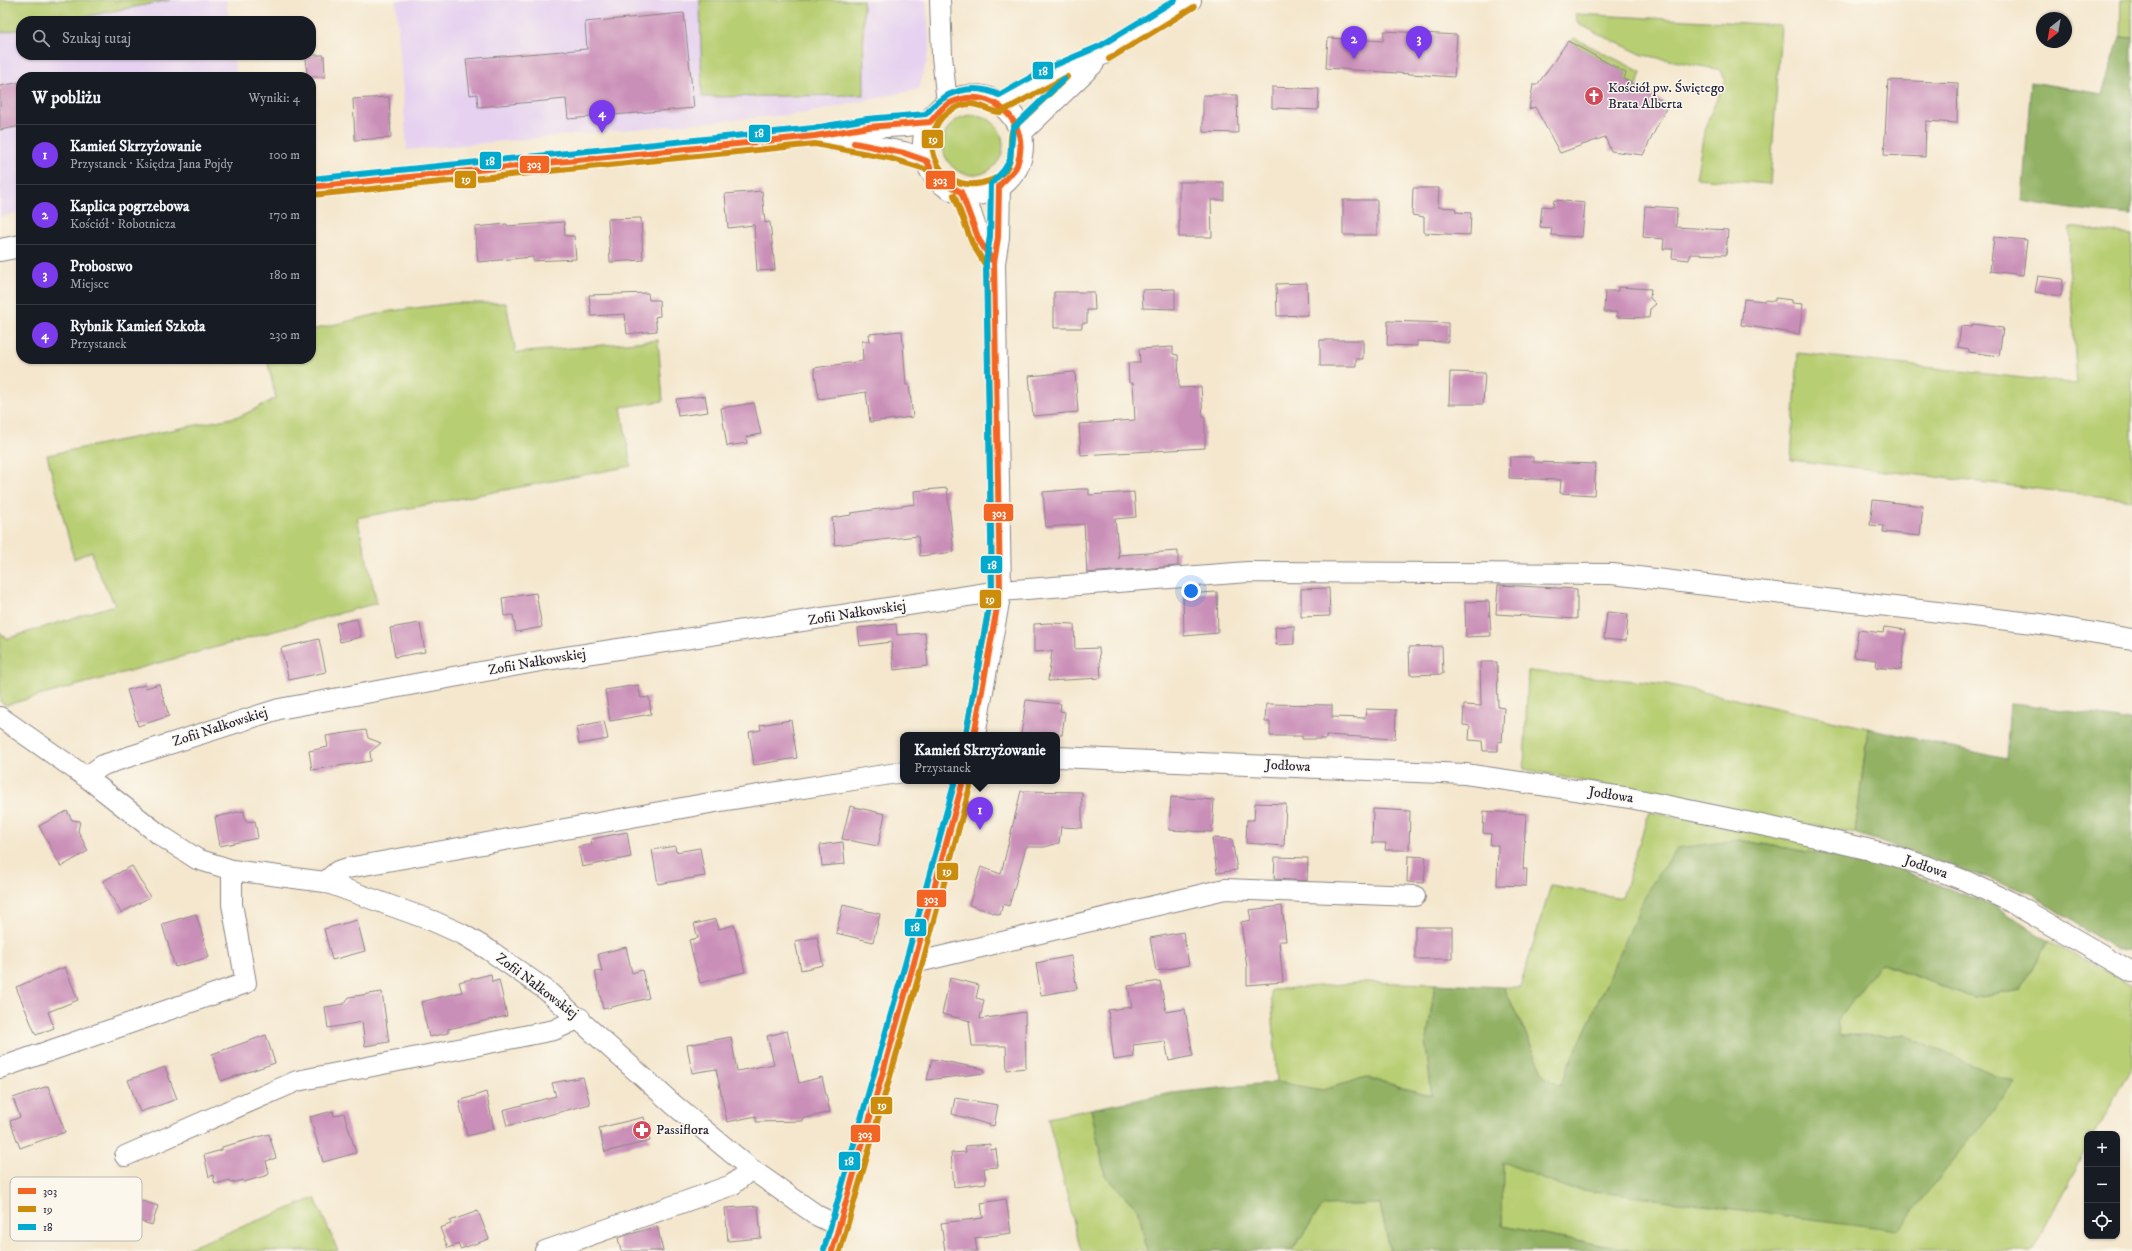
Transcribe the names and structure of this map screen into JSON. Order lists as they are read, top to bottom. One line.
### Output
{"streets":{"street":["Zofii Nałkowskiej","Jodłowa"]},"places":{"church":["Kościół pw. Świętego Brata Alberta"],"pharmacy":["Passiflora"]},"lines":["transit line 18","transit line 19","transit line 303"],"legend":["303","19","18"],"north":"bottom left","page":{"search":"Szukaj tutaj","pins":["2","3","4","1"],"heading":["W pobliżu","Wyniki: 4"],"list":[{"mark":"1","name":"Kamień Skrzyżowanie","note":"Przystanek · Księdza Jana Pojdy","value":"100 m"},{"mark":"2","name":"Kaplica pogrzebowa","note":"Kościół · Robotnicza","value":"170 m"},{"mark":"3","name":"Probostwo","note":"Miejsce","value":"180 m"},{"mark":"4","name":"Rybnik Kamień Szkoła","note":"Przystanek","value":"230 m"}],"popup":["Kamień Skrzyżowanie","Przystanek"],"map_buttons":["+","−"]}}
